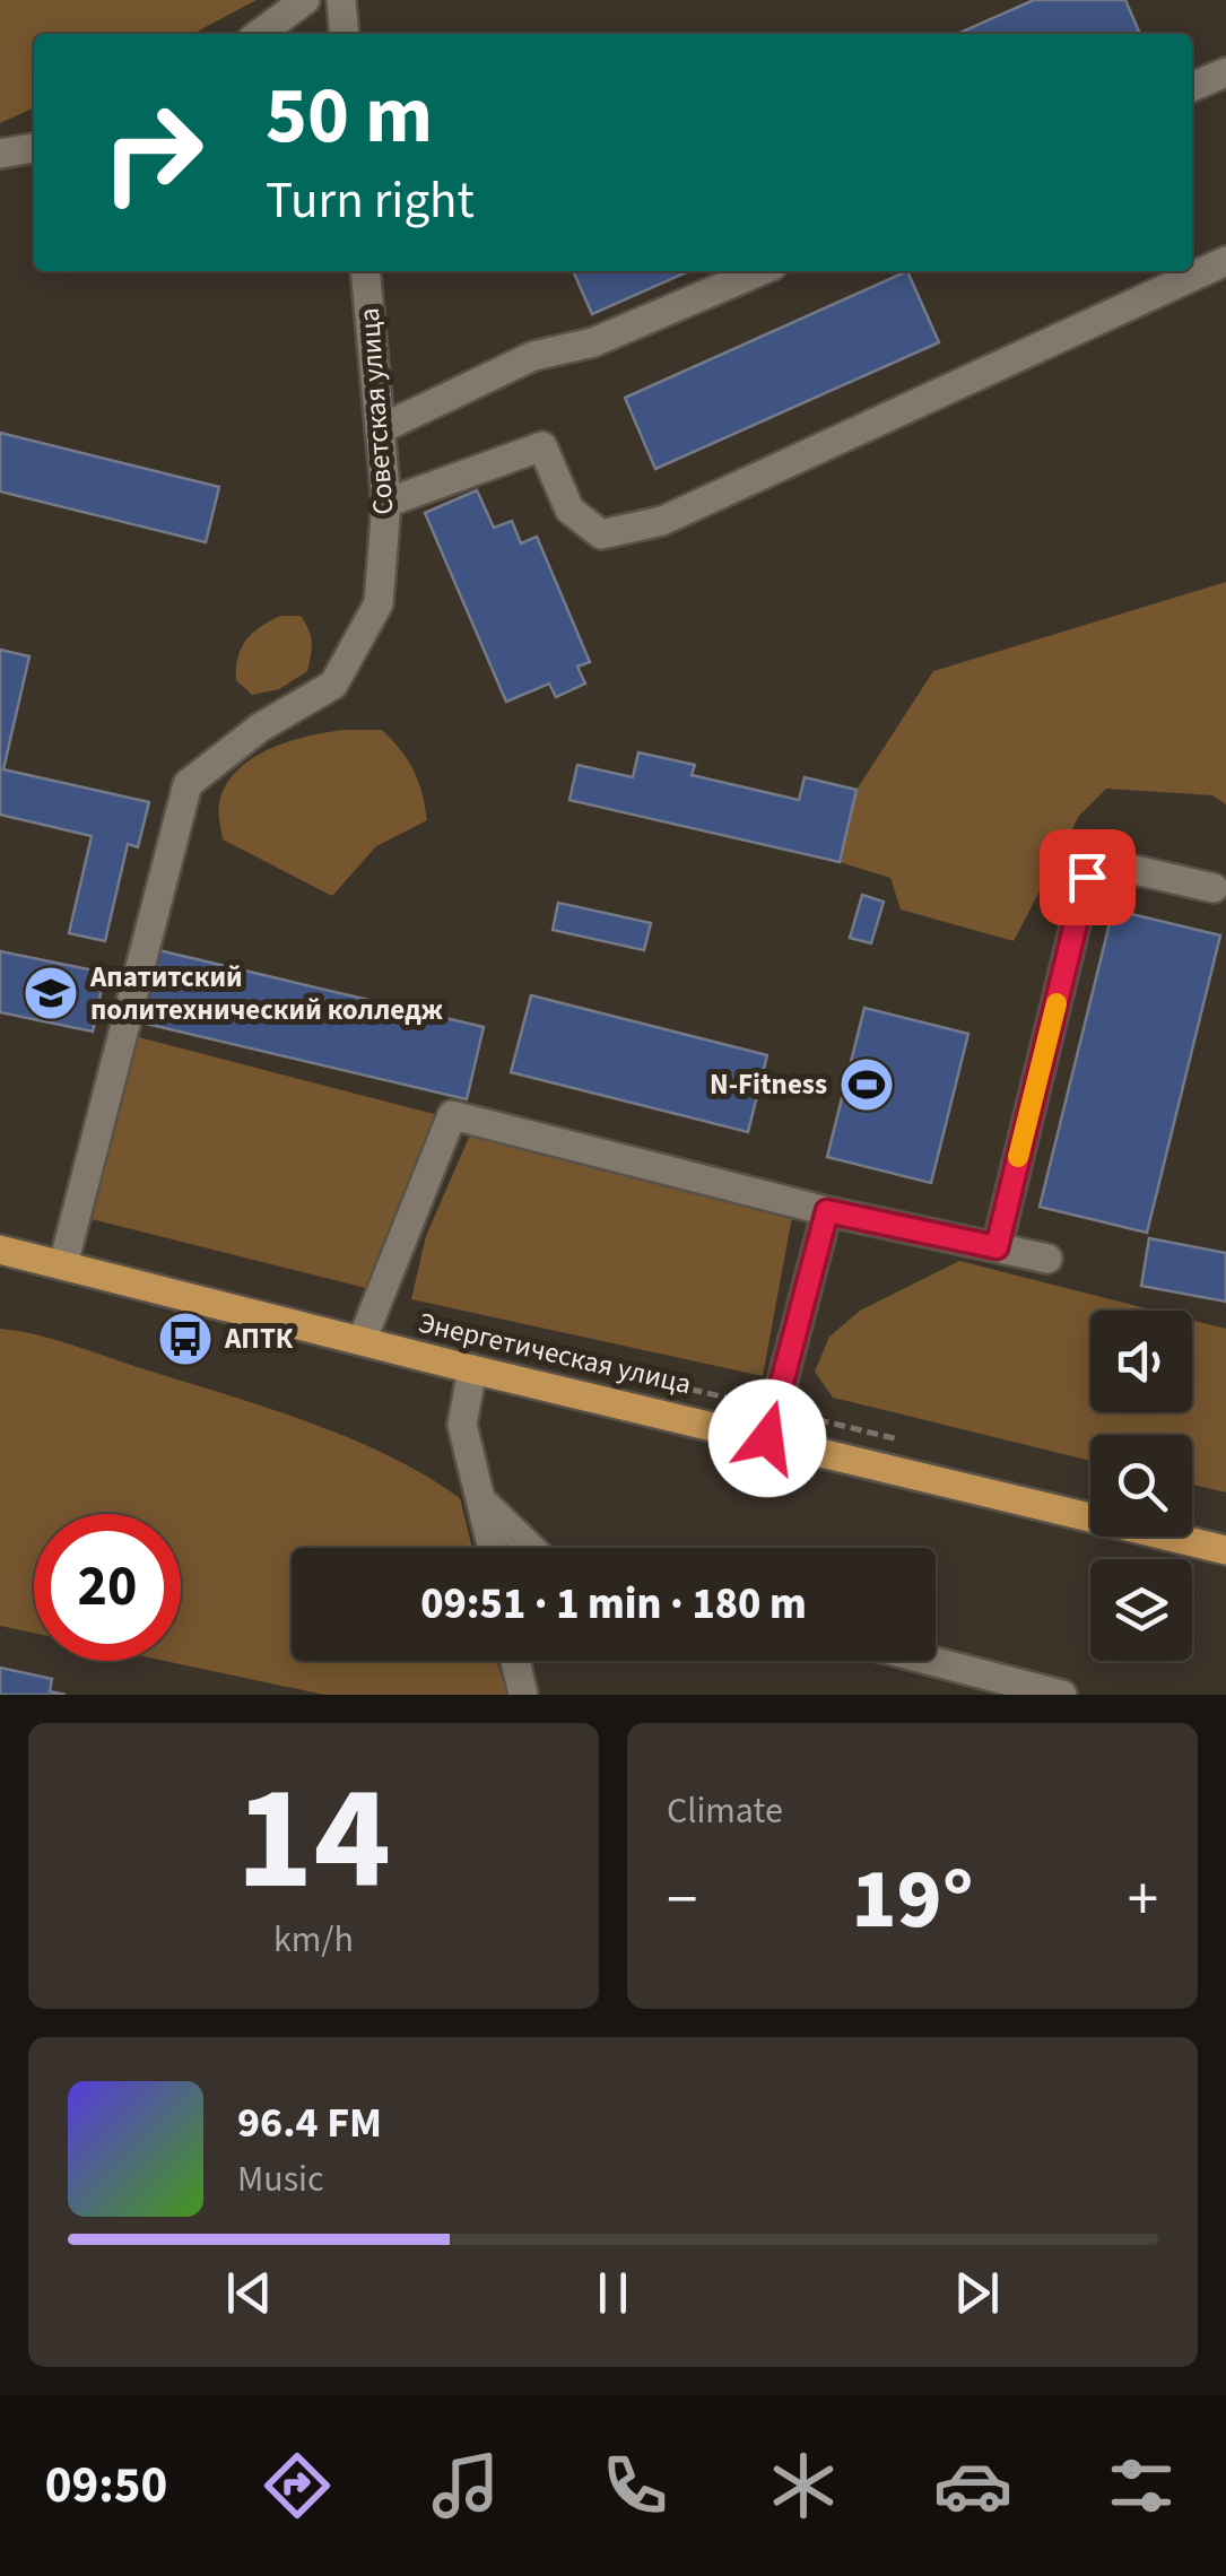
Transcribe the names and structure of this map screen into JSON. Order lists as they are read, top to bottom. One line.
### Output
{"streets":{"main road":["Энергетическая улица"],"street":["Советская улица"]},"crossings":[["Советская улица","Энергетическая улица"]],"places":{"school or university":["Апатитский политехнический колледж"],"sports":["N-Fitness"],"bus stop":["АПТК"]},"page":{"turn":["50 m","Turn right"],"limit":"20","trip":"09:51 · 1 min · 180 m","tile":[["14","km/h"],"Climate"],"heat":["−","19°","+"],"song":["96.4 FM","Music"],"tabs":"09:50"}}
